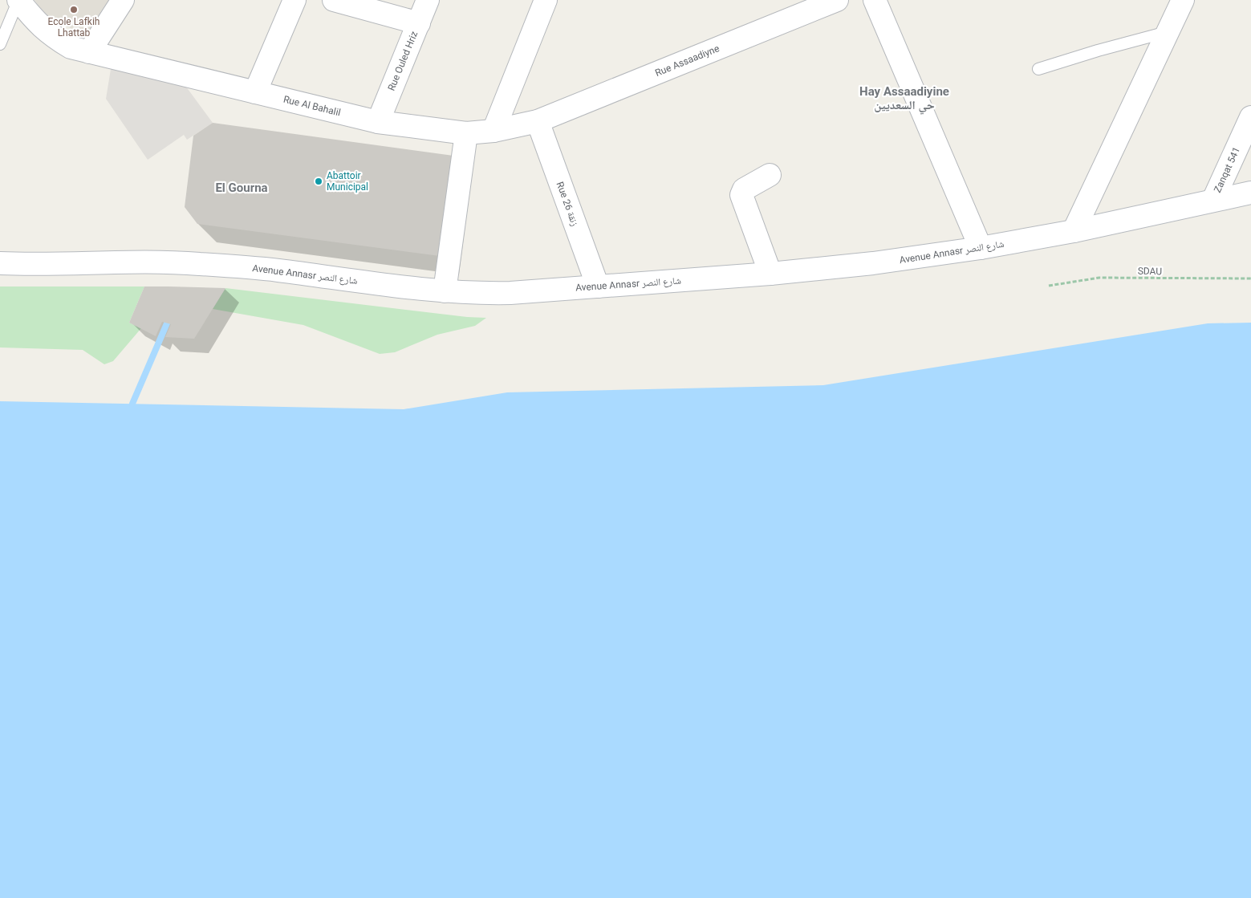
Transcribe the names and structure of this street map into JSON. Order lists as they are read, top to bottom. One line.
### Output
{"streets":{"street":["Rue Ouled Hriz","Rue Assaadiyne","Rue Al Bahalil","Zanqat 541","Rue 26 زنقة","Avenue Annasr شارع النصر"],"path":["SDAU"]},"crossings":[["Rue Ouled Hriz","Rue Al Bahalil"],["Rue Assaadiyne","Rue Al Bahalil"],["Rue Assaadiyne","Rue 26 زنقة"],["Rue Al Bahalil","Rue 26 زنقة"],["Zanqat 541","Avenue Annasr شارع النصر"],["Rue 26 زنقة","Avenue Annasr شارع النصر"]],"districts":["Hay Assaadiyine حي السعديين","El Gourna"],"places":["Ecole Lafkih Lhattab","Abattoir Municipal"]}
